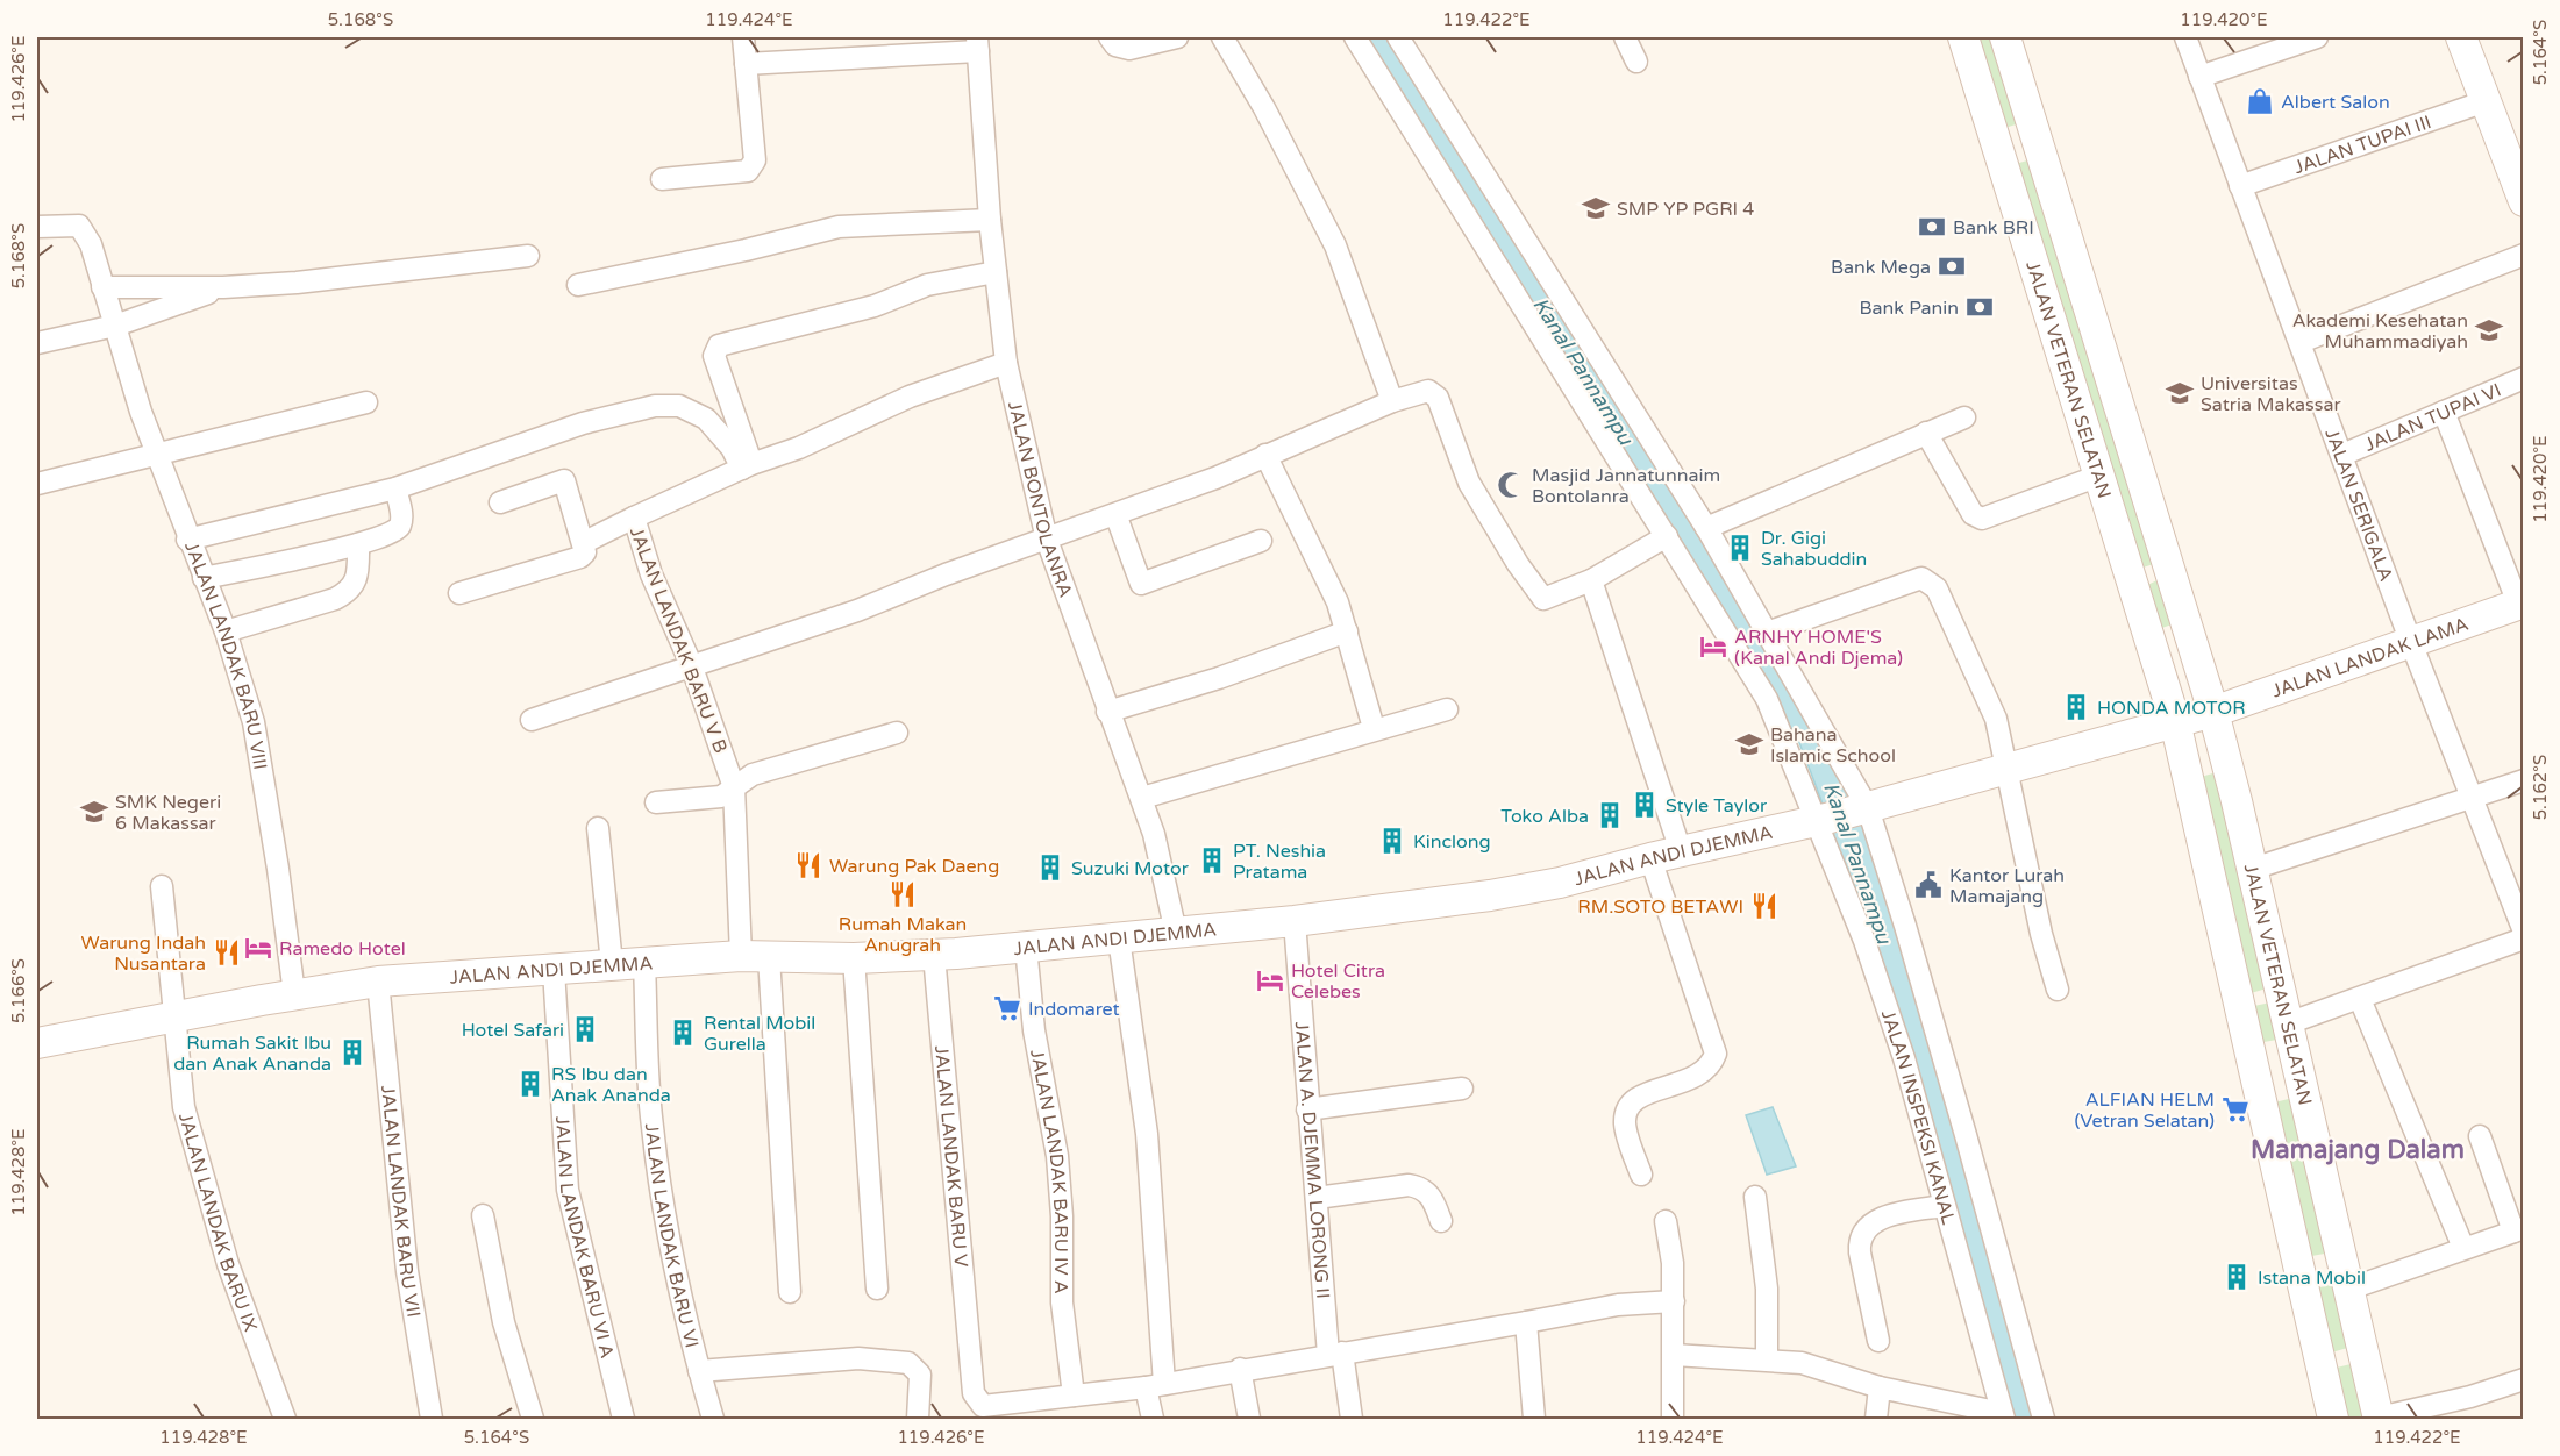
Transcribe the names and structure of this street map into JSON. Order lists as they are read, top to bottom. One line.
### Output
{"streets":{"main road":["JALAN VETERAN SELATAN","JALAN LANDAK LAMA","JALAN ANDI DJEMMA"],"street":["JALAN TUPAI III","JALAN TUPAI VI","JALAN BONTOLANRA","JALAN SERIGALA","JALAN LANDAK BARU V B","JALAN LANDAK BARU VIII","JALAN INSPEKSI KANAL","JALAN LANDAK BARU V","JALAN A. DJEMMA LORONG II","JALAN LANDAK BARU IV A","JALAN LANDAK BARU VII","JALAN LANDAK BARU IX","JALAN LANDAK BARU VI","JALAN LANDAK BARU VI A"]},"crossings":[["JALAN TUPAI III","JALAN SERIGALA"],["JALAN VETERAN SELATAN","JALAN LANDAK LAMA"],["JALAN VETERAN SELATAN","JALAN ANDI DJEMMA"],["JALAN TUPAI VI","JALAN SERIGALA"],["JALAN BONTOLANRA","JALAN LANDAK BARU V B"],["JALAN BONTOLANRA","JALAN ANDI DJEMMA"],["JALAN SERIGALA","JALAN LANDAK LAMA"],["JALAN LANDAK BARU V B","JALAN ANDI DJEMMA"],["JALAN LANDAK BARU VIII","JALAN ANDI DJEMMA"],["JALAN ANDI DJEMMA","JALAN INSPEKSI KANAL"],["JALAN ANDI DJEMMA","JALAN LANDAK BARU V"],["JALAN ANDI DJEMMA","JALAN A. DJEMMA LORONG II"],["JALAN ANDI DJEMMA","JALAN LANDAK BARU IV A"],["JALAN ANDI DJEMMA","JALAN LANDAK BARU VII"],["JALAN ANDI DJEMMA","JALAN LANDAK BARU IX"],["JALAN ANDI DJEMMA","JALAN LANDAK BARU VI"],["JALAN ANDI DJEMMA","JALAN LANDAK BARU VI A"],["JALAN LANDAK BARU V","JALAN LANDAK BARU IV A"]],"districts":["Mamajang Dalam"],"water":["Kanal Pannampu"],"places":{"shop":["Albert Salon"],"school or university":["SMP YP PGRI 4","Akademi Kesehatan Muhammadiyah","Universitas Satria Makassar","Bahana Islamic School","SMK Negeri 6 Makassar"],"bank":["Bank BRI","Bank Mega","Bank Panin"],"mosque":["Masjid Jannatunnaim Bontolanra"],"building":["Dr. Gigi Sahabuddin","HONDA MOTOR","Style Taylor","Toko Alba","Kinclong","PT. Neshia Pratama","Suzuki Motor","Hotel Safari","Rental Mobil Gurella","Rumah Sakit Ibu dan Anak Ananda","RS Ibu dan Anak Ananda","Istana Mobil"],"hotel":["ARNHY HOME'S (Kanal Andi Djema)","Ramedo Hotel","Hotel Citra Celebes"],"restaurant":["Warung Pak Daeng","Rumah Makan Anugrah","RM.SOTO BETAWI","Warung Indah Nusantara"],"public building":["Kantor Lurah Mamajang"],"supermarket":["Indomaret","ALFIAN HELM (Vetran Selatan)"]},"coordinates":["5.168°S","119.424°E","119.422°E","119.420°E","5.164°S","119.426°E","5.162°S","5.166°S","119.428°E"]}
